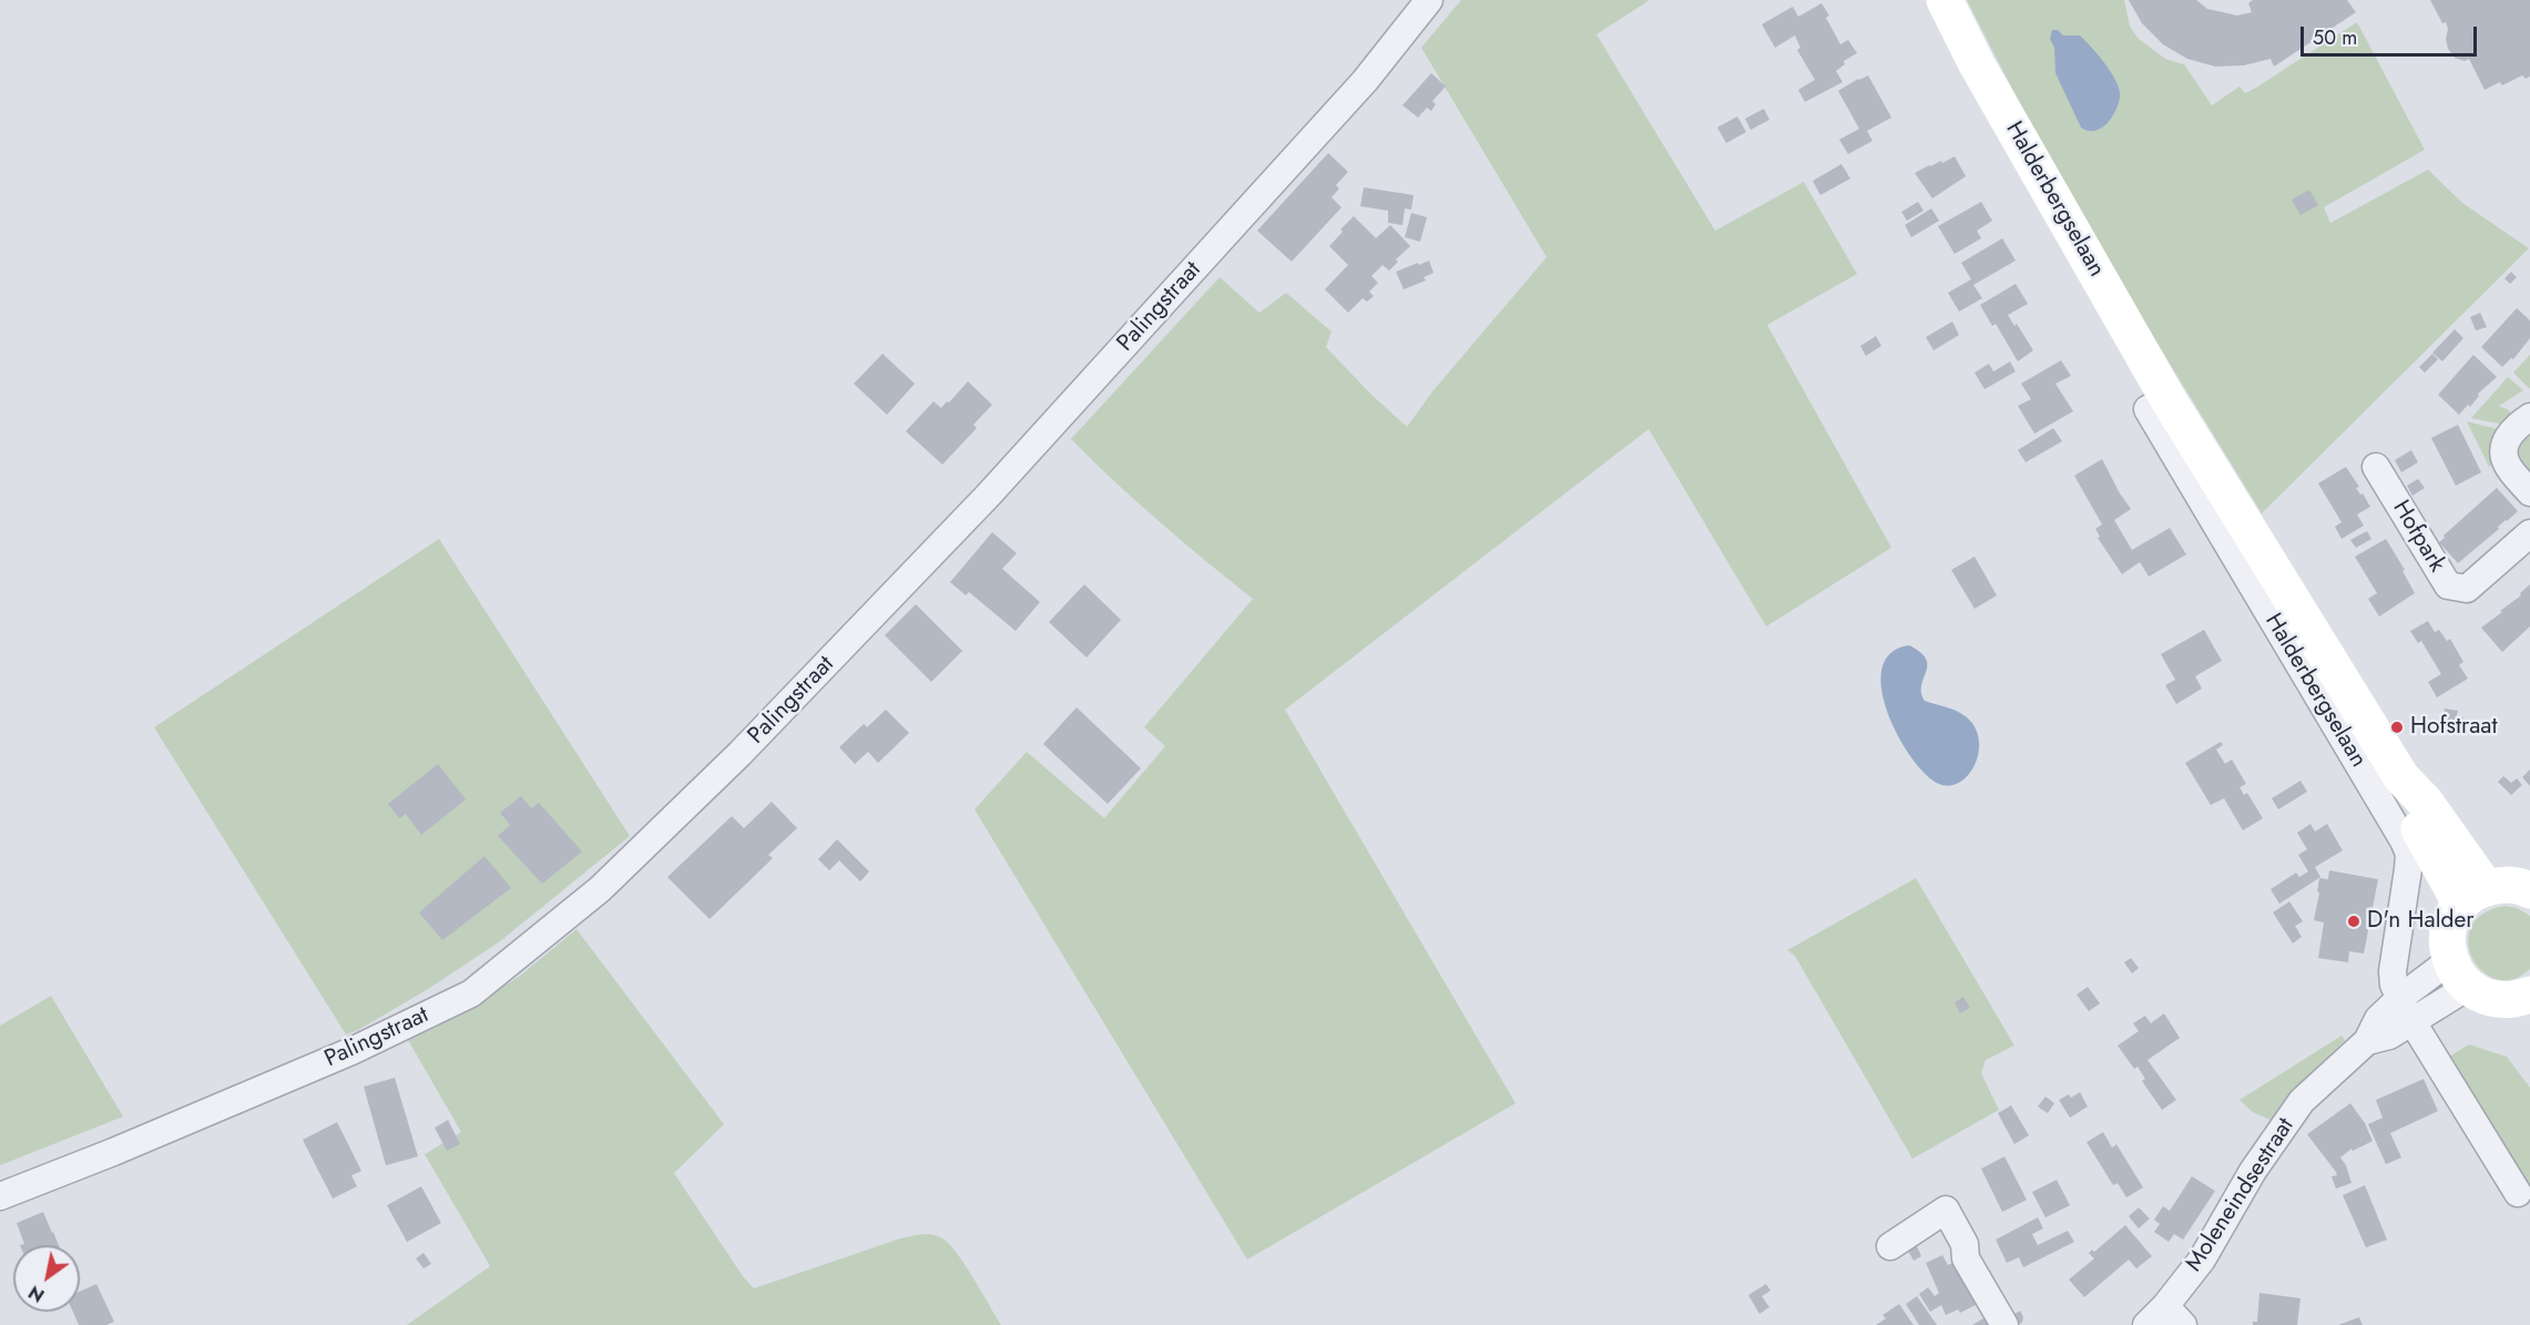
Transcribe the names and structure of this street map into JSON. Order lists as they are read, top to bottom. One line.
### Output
{"streets":{"main road":["Halderbergselaan"],"street":["Palingstraat","Hofpark","Moleneindsestraat"]},"crossings":[["Halderbergselaan","Moleneindsestraat"]],"places":["Hofstraat","D'n Halder"],"scale_bar":"50 m","north":"bottom left"}
